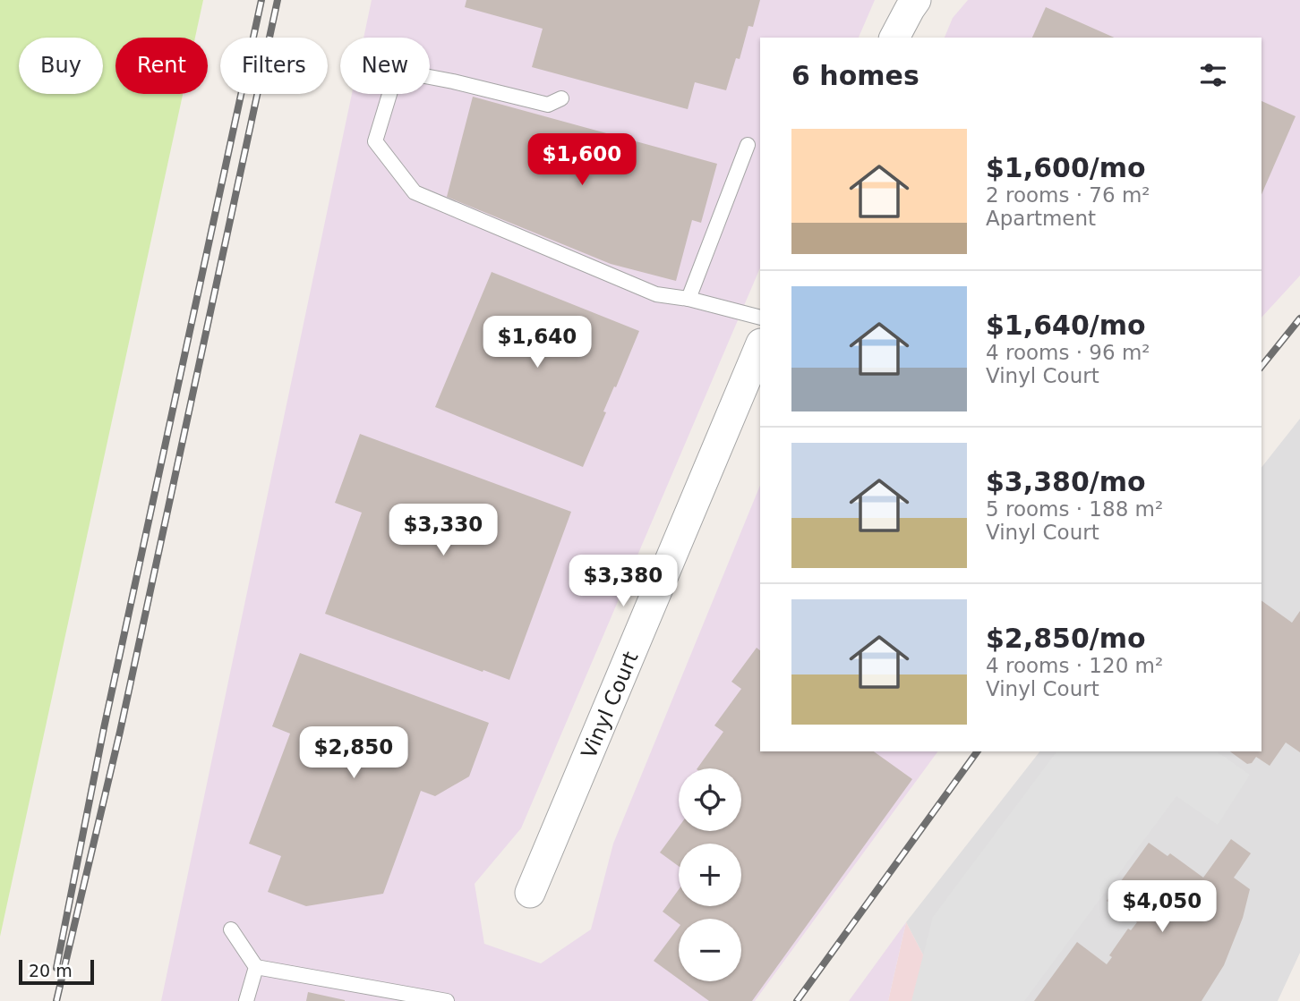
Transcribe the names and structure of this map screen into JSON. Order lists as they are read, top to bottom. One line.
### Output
{"streets":{"street":["Vinyl Court"]},"scale_bar":"20 m","page":{"chip":["Buy","Rent","Filters","New"],"heading":"6 homes","list":[{"name":"$1,600/mo","note":"2 rooms · 76 m² · Apartment"},{"name":"$1,640/mo","note":"4 rooms · 96 m² · Vinyl Court"},{"name":"$3,380/mo","note":"5 rooms · 188 m² · Vinyl Court"},{"name":"$2,850/mo","note":"4 rooms · 120 m² · Vinyl Court"}],"price":["$1,600","$1,640","$3,330","$3,380","$2,850","$4,050"],"map_buttons":["+","−"],"scale":"20 m"}}
